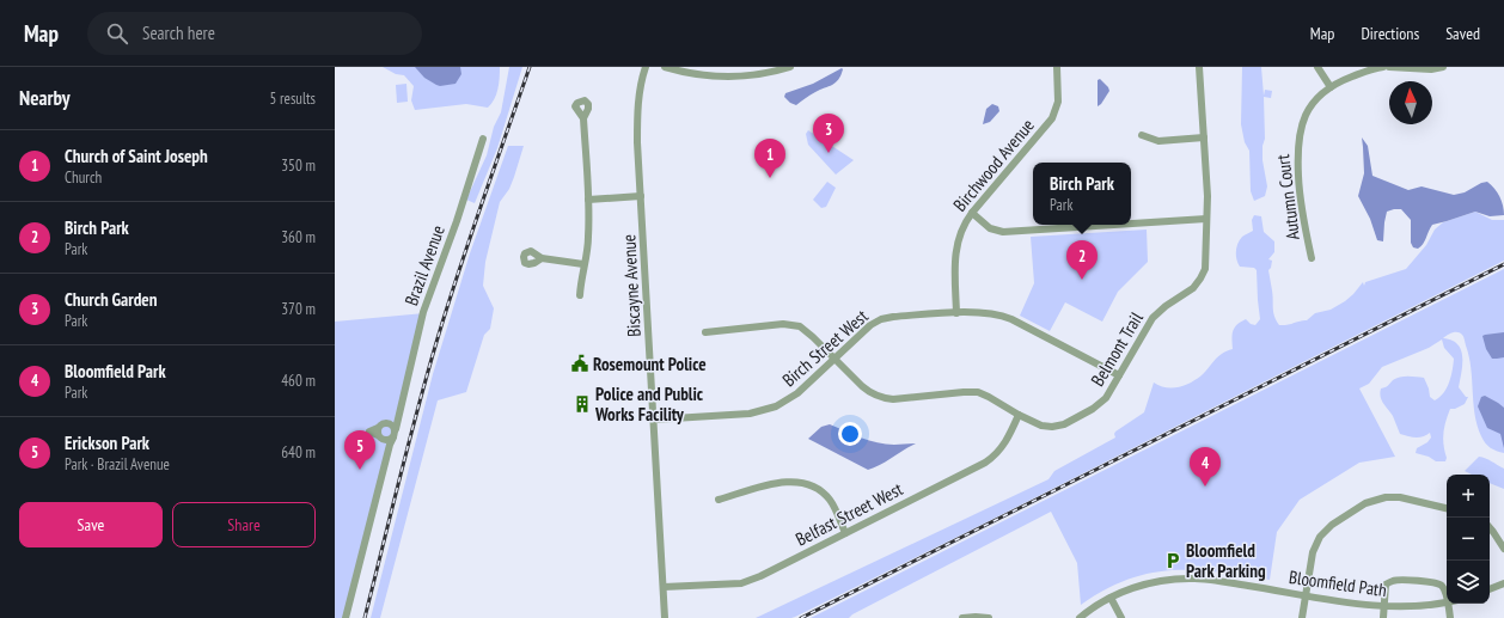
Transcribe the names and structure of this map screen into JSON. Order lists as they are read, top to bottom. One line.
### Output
{"streets":{"street":["Birchwood Avenue","Autumn Court","Brazil Avenue","Biscayne Avenue","Birch Street West","Belmont Trail","Belfast Street West","Bloomfield Path"]},"crossings":[["Birchwood Avenue","Birch Street West"],["Biscayne Avenue","Birch Street West"],["Biscayne Avenue","Belfast Street West"],["Birch Street West","Belmont Trail"],["Belmont Trail","Belfast Street West"]],"places":{"public building":["Rosemount Police"],"building":["Police and Public Works Facility"],"parking":["Bloomfield Park Parking"]},"north":"top","page":{"header":"Map","search":"Search here","nav":["Map","Directions","Saved"],"heading":["Nearby","5 results"],"pins":["3","1","2","5","4"],"list":[{"mark":"1","name":"Church of Saint Joseph","note":"Church","value":"350 m"},{"mark":"2","name":"Birch Park","note":"Park","value":"360 m"},{"mark":"3","name":"Church Garden","note":"Park","value":"370 m"},{"mark":"4","name":"Bloomfield Park","note":"Park","value":"460 m"},{"mark":"5","name":"Erickson Park","note":"Park · Brazil Avenue","value":"640 m"}],"popup":["Birch Park","Park"],"map_buttons":["+","−"],"buttons":["Save","Share"]}}
